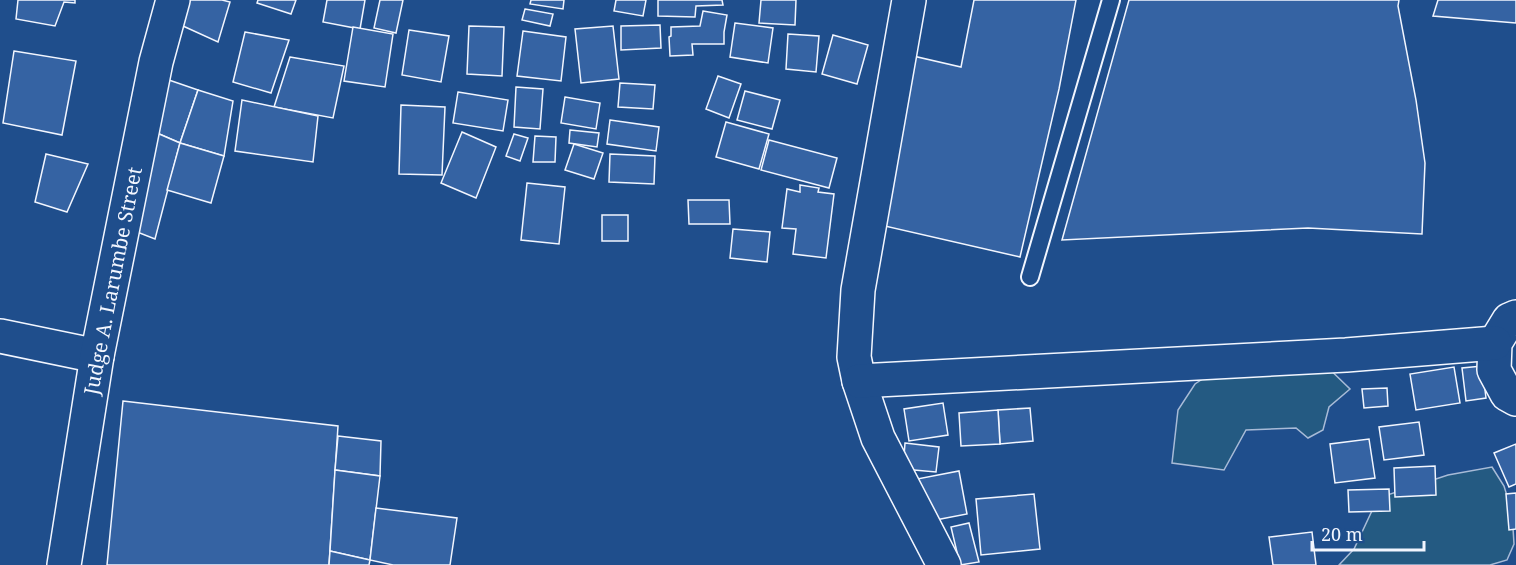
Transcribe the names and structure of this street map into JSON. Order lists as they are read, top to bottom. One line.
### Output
{"streets":{"street":["Judge A. Larumbe Street"]},"scale_bar":"20 m"}
